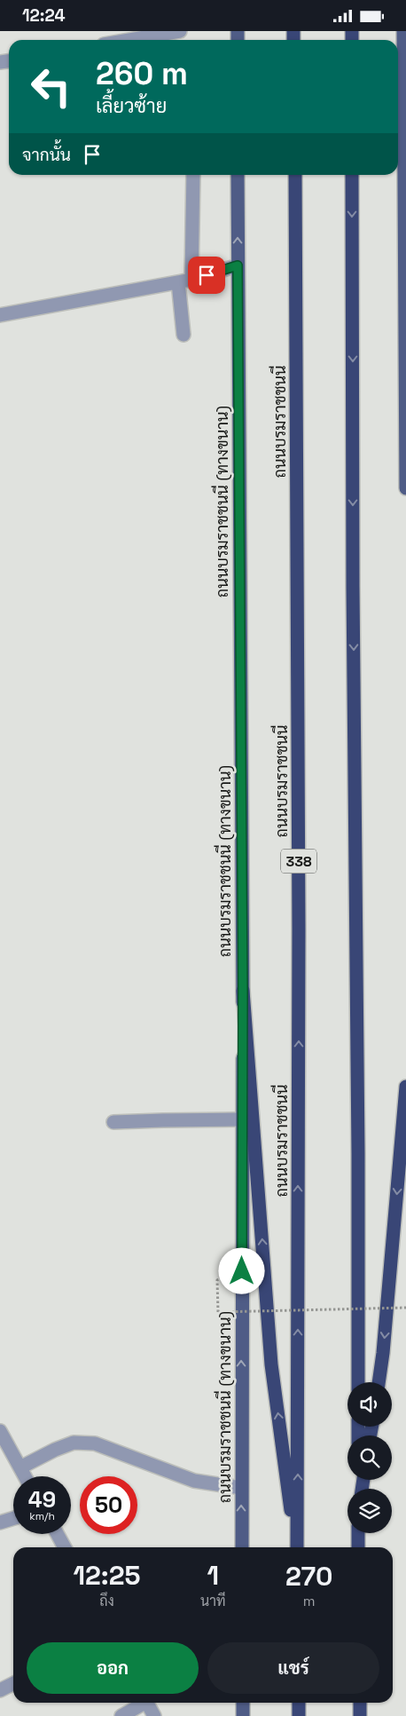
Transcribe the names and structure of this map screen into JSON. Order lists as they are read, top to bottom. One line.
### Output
{"streets":{"highway":["ถนนบรมราชชนนี","338"],"main road":["ถนนบรมราชชนนี (ทางขนาน)"]},"one_way":["ถนนบรมราชชนนี (ทางขนาน)"],"page":{"status":"12:24","turn":["260 m","เลี้ยวซ้าย"],"then":"จากนั้น","speed":"49 km/h","limit":"50","eta":["12:25","ถึง","1","นาที","270","m"],"buttons":["ออก","แชร์"]}}
